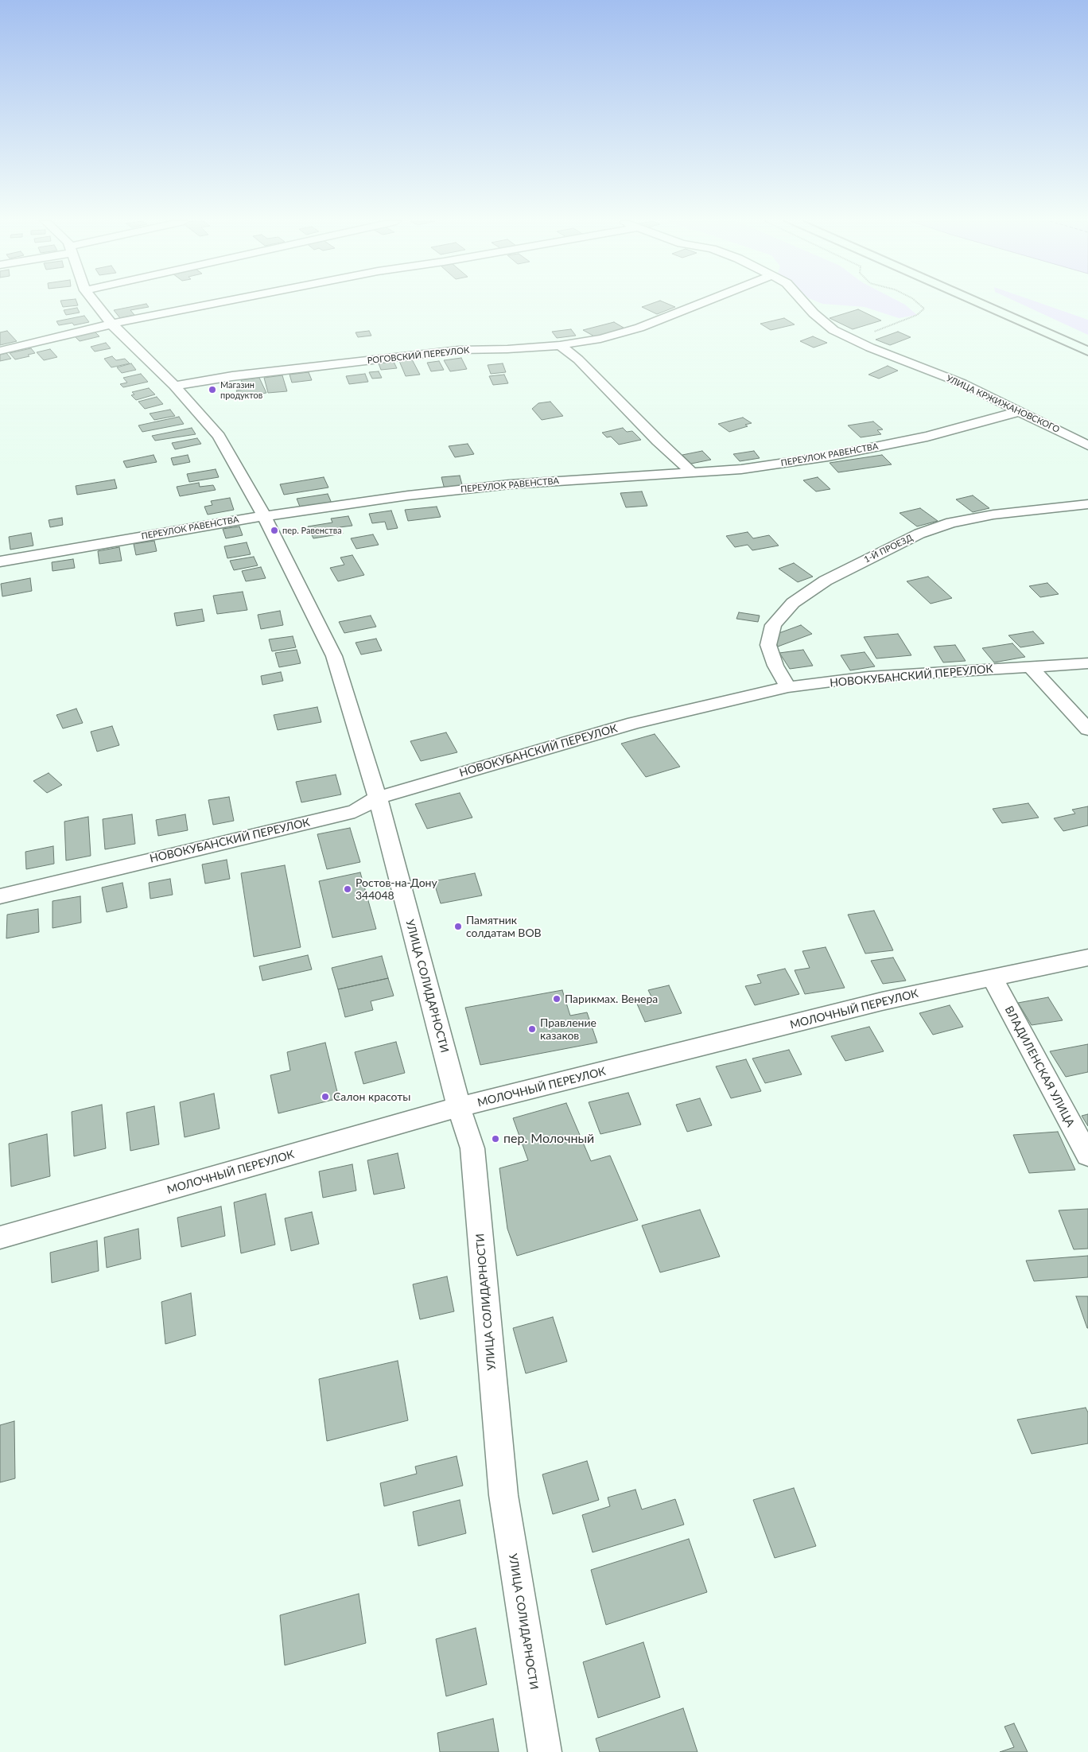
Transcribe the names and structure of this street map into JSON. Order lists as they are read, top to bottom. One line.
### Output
{"streets":{"street":["РОГОВСКИЙ ПЕРЕУЛОК","УЛИЦА КРЖИЖАНОВСКОГО","ПЕРЕУЛОК РАВЕНСТВА","1-Й ПРОЕЗД","НОВОКУБАНСКИЙ ПЕРЕУЛОК","УЛИЦА СОЛИДАРНОСТИ","МОЛОЧНЫЙ ПЕРЕУЛОК","ВЛАДИЛЕНСКАЯ УЛИЦА"]},"crossings":[["РОГОВСКИЙ ПЕРЕУЛОК","УЛИЦА СОЛИДАРНОСТИ"],["УЛИЦА КРЖИЖАНОВСКОГО","ПЕРЕУЛОК РАВЕНСТВА"],["ПЕРЕУЛОК РАВЕНСТВА","УЛИЦА СОЛИДАРНОСТИ"],["1-Й ПРОЕЗД","НОВОКУБАНСКИЙ ПЕРЕУЛОК"],["НОВОКУБАНСКИЙ ПЕРЕУЛОК","УЛИЦА СОЛИДАРНОСТИ"],["УЛИЦА СОЛИДАРНОСТИ","МОЛОЧНЫЙ ПЕРЕУЛОК"],["МОЛОЧНЫЙ ПЕРЕУЛОК","ВЛАДИЛЕНСКАЯ УЛИЦА"]],"places":["Магазин продуктов","пер. Равенства","Ростов-на-Дону 344048","Памятник солдатам ВОВ","Парикмах. Венера","Правление казаков","Салон красоты","пер. Молочный"]}
